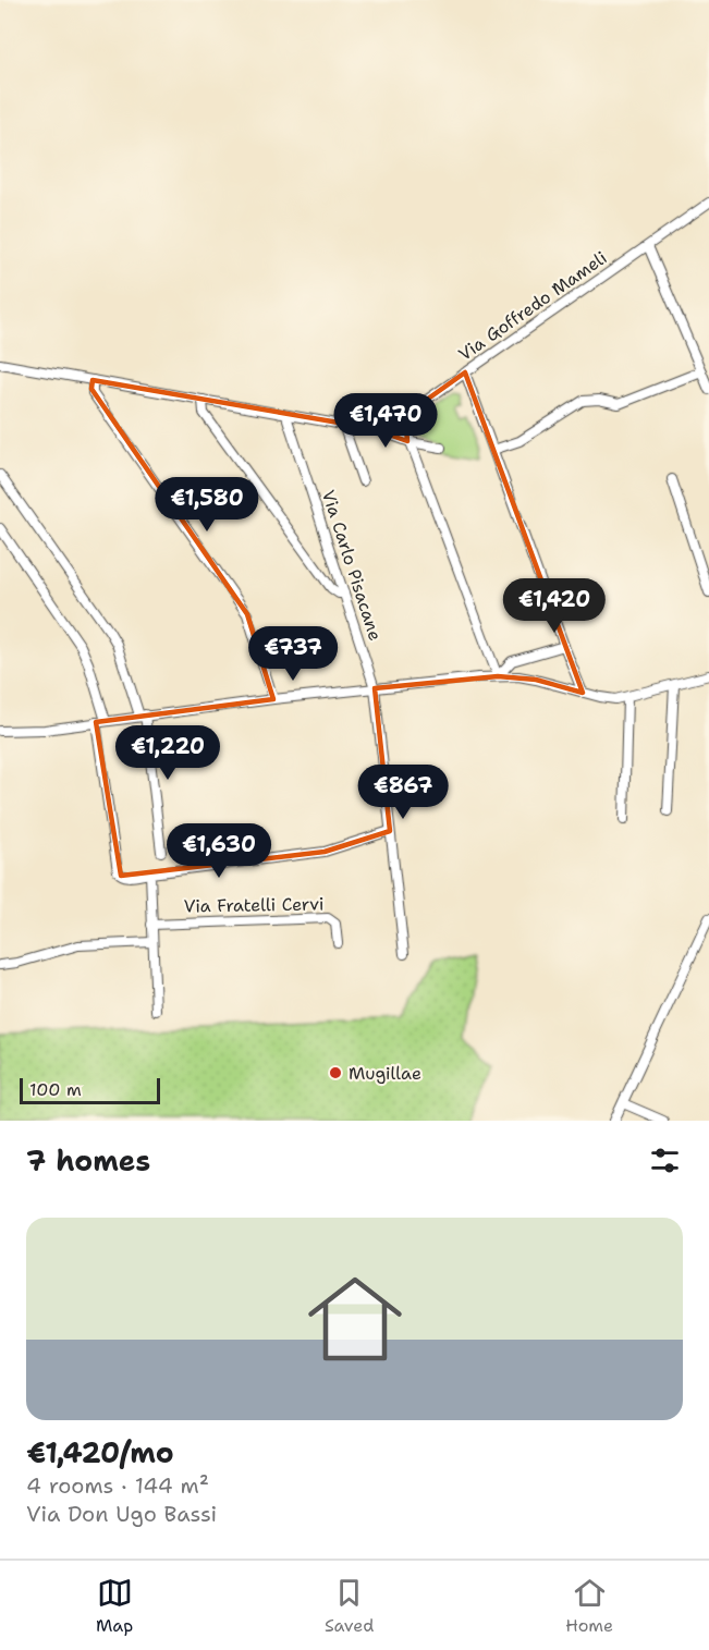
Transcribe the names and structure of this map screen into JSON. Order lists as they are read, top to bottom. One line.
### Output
{"streets":{"street":["Via Goffredo Mameli","Via Carlo Pisacane","Via Fratelli Cervi"]},"crossings":[["Via Goffredo Mameli","Via Carlo Pisacane"]],"places":["Mugillae"],"scale_bar":"100 m","page":{"price":["€1,470","€1,580","€1,420","€737","€1,220","€867","€1,630"],"scale":"100 m","heading":"7 homes","list":[{"name":"€1,420/mo","note":"4 rooms · 144 m² · Via Don Ugo Bassi"}],"tabs":["Map","Saved","Home"]}}
